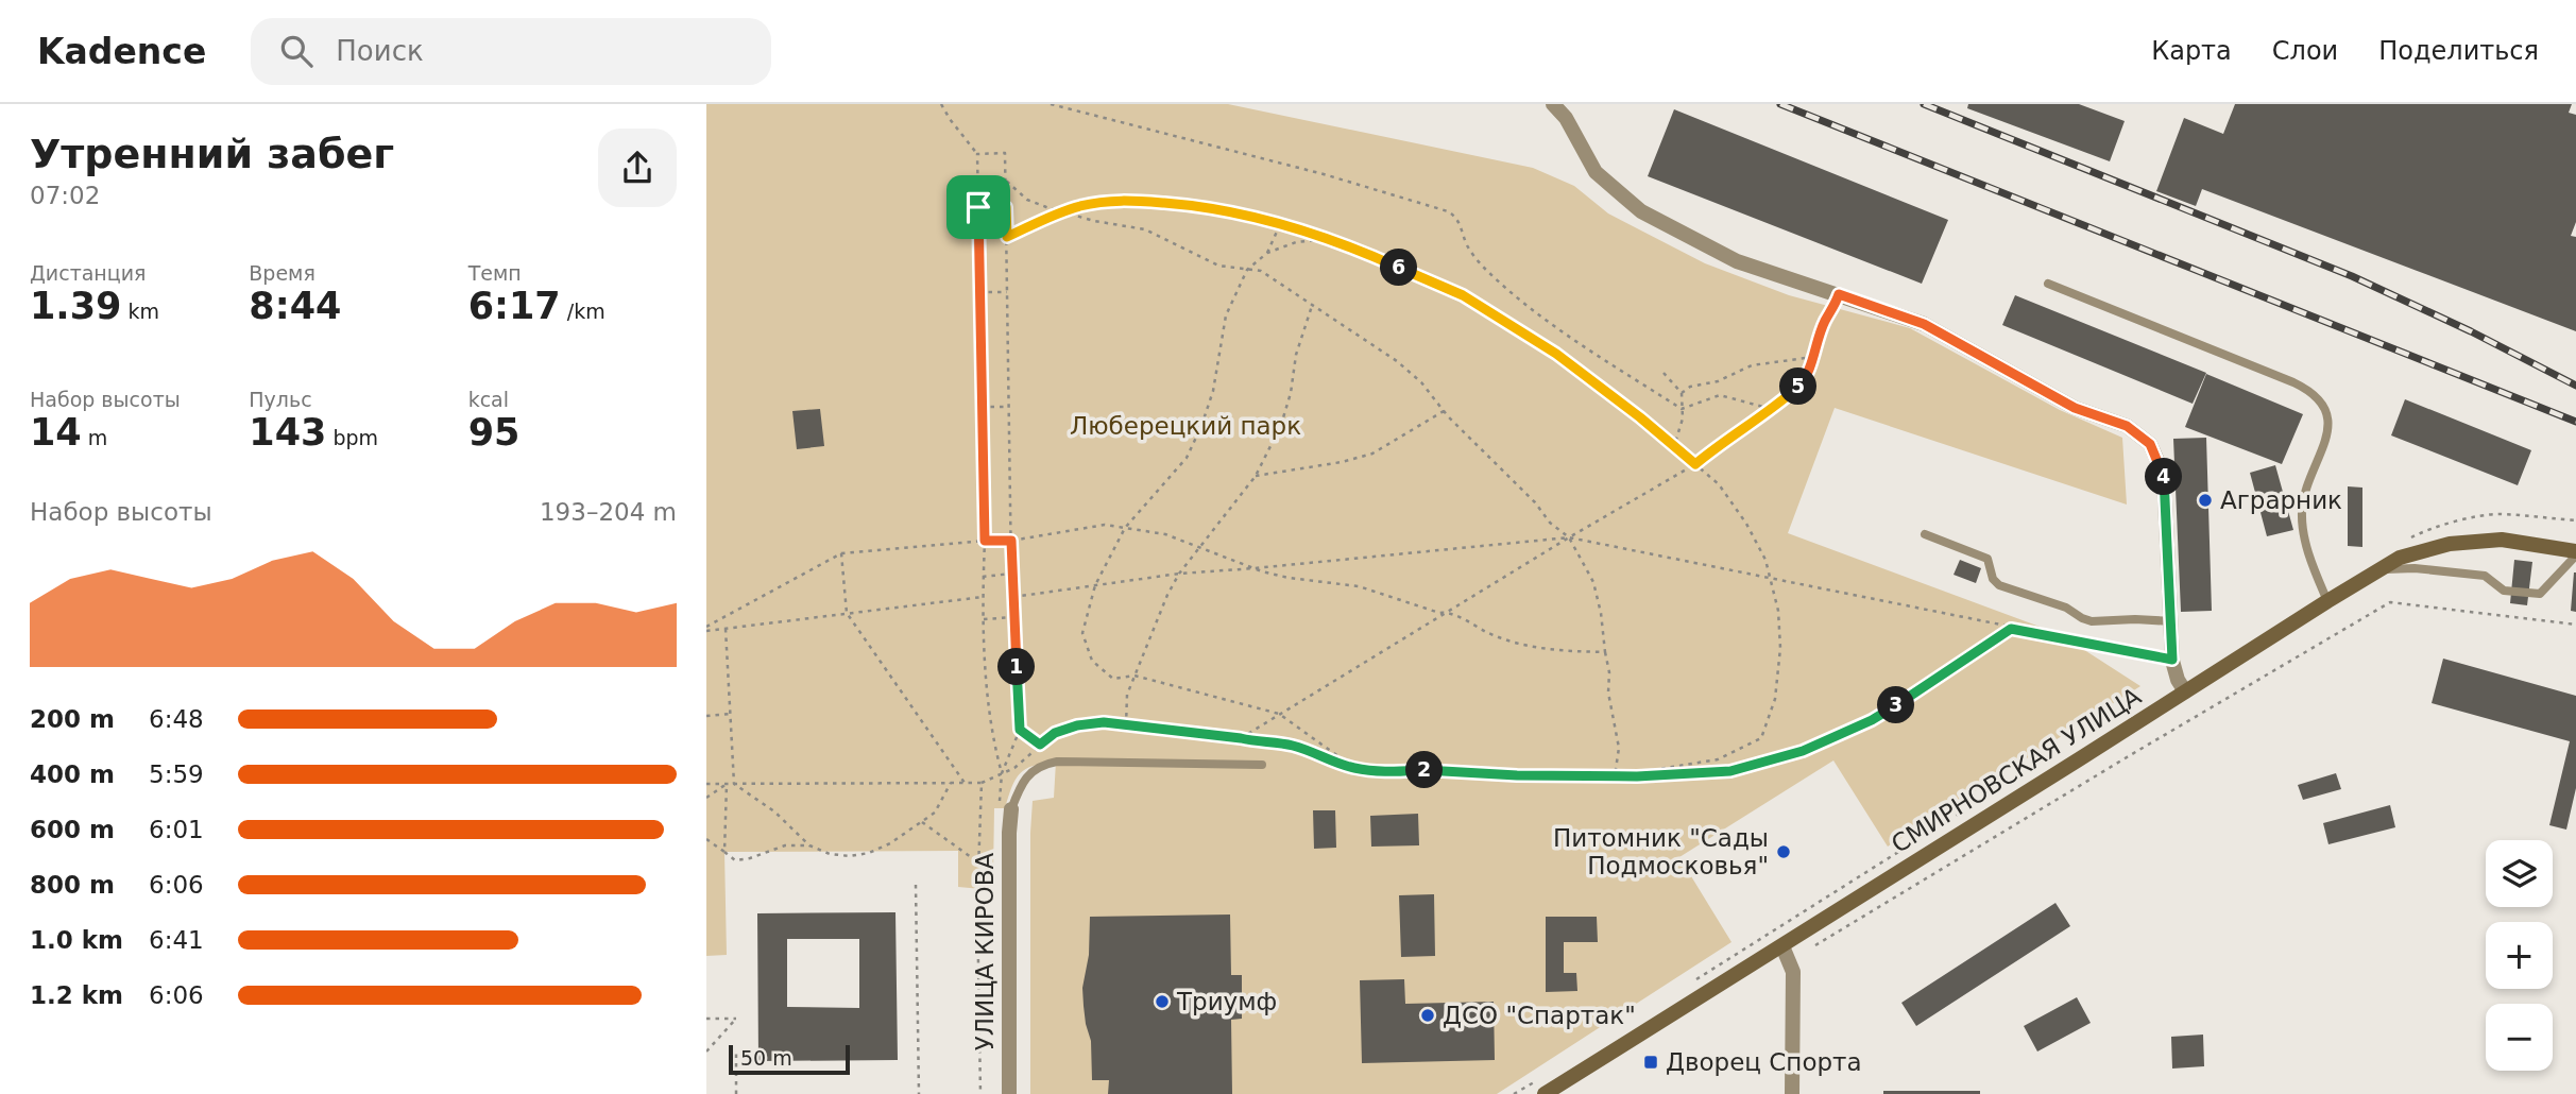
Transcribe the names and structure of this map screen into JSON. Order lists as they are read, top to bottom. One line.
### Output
{"streets":{"main road":["СМИРНОВСКАЯ УЛИЦА"],"street":["УЛИЦА КИРОВА"]},"parks":["Люберецкий парк"],"places":{"other":["Аграрник","Питомник \"Сады Подмосковья\"","Триумф","ДСО \"Спартак\""],"transit":["Дворец Спорта"]},"scale_bar":"50 m","page":{"header":"Kadence","search":"Поиск","nav":["Карта","Слои","Поделиться"],"heading":["Утренний забег","07:02"],"stats":[["Дистанция","1.39 km"],["Время","8:44"],["Темп","6:17 /km"],["Набор высоты","14 m"],["Пульс","143 bpm"],["kcal","95"]],"pins":["6","5","4","1","3","2"],"chart":["Набор высоты","193–204 m"],"list":[{"name":"200 m","note":"6:48"},{"name":"400 m","note":"5:59"},{"name":"600 m","note":"6:01"},{"name":"800 m","note":"6:06"},{"name":"1.0 km","note":"6:41"},{"name":"1.2 km","note":"6:06"}],"map_buttons":["+","−"],"scale":"50 m"}}
